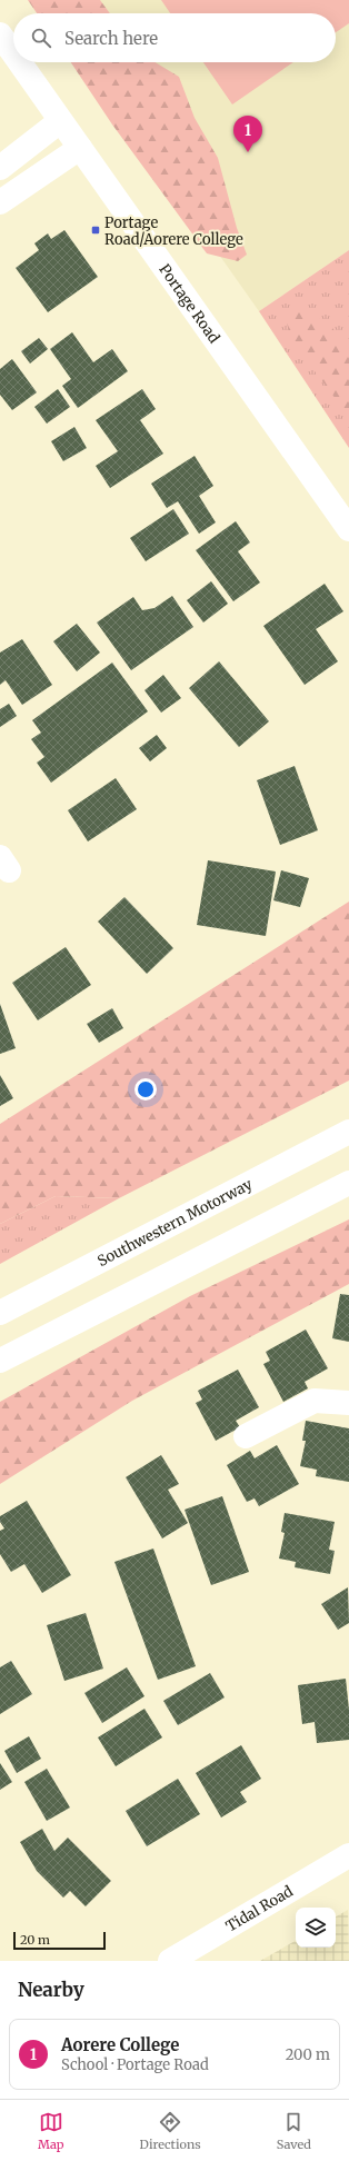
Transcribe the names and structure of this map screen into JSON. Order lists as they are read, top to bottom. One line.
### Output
{"streets":{"main road":["Portage Road","Southwestern Motorway","Tidal Road"]},"places":{"transit":["Portage Road/Aorere College"]},"scale_bar":"20 m","page":{"search":"Search here","pins":"1","scale":"20 m","heading":"Nearby","list":[{"mark":"1","name":"Aorere College","note":"School · Portage Road","value":"200 m"}],"nav":["Map","Directions","Saved"]}}
